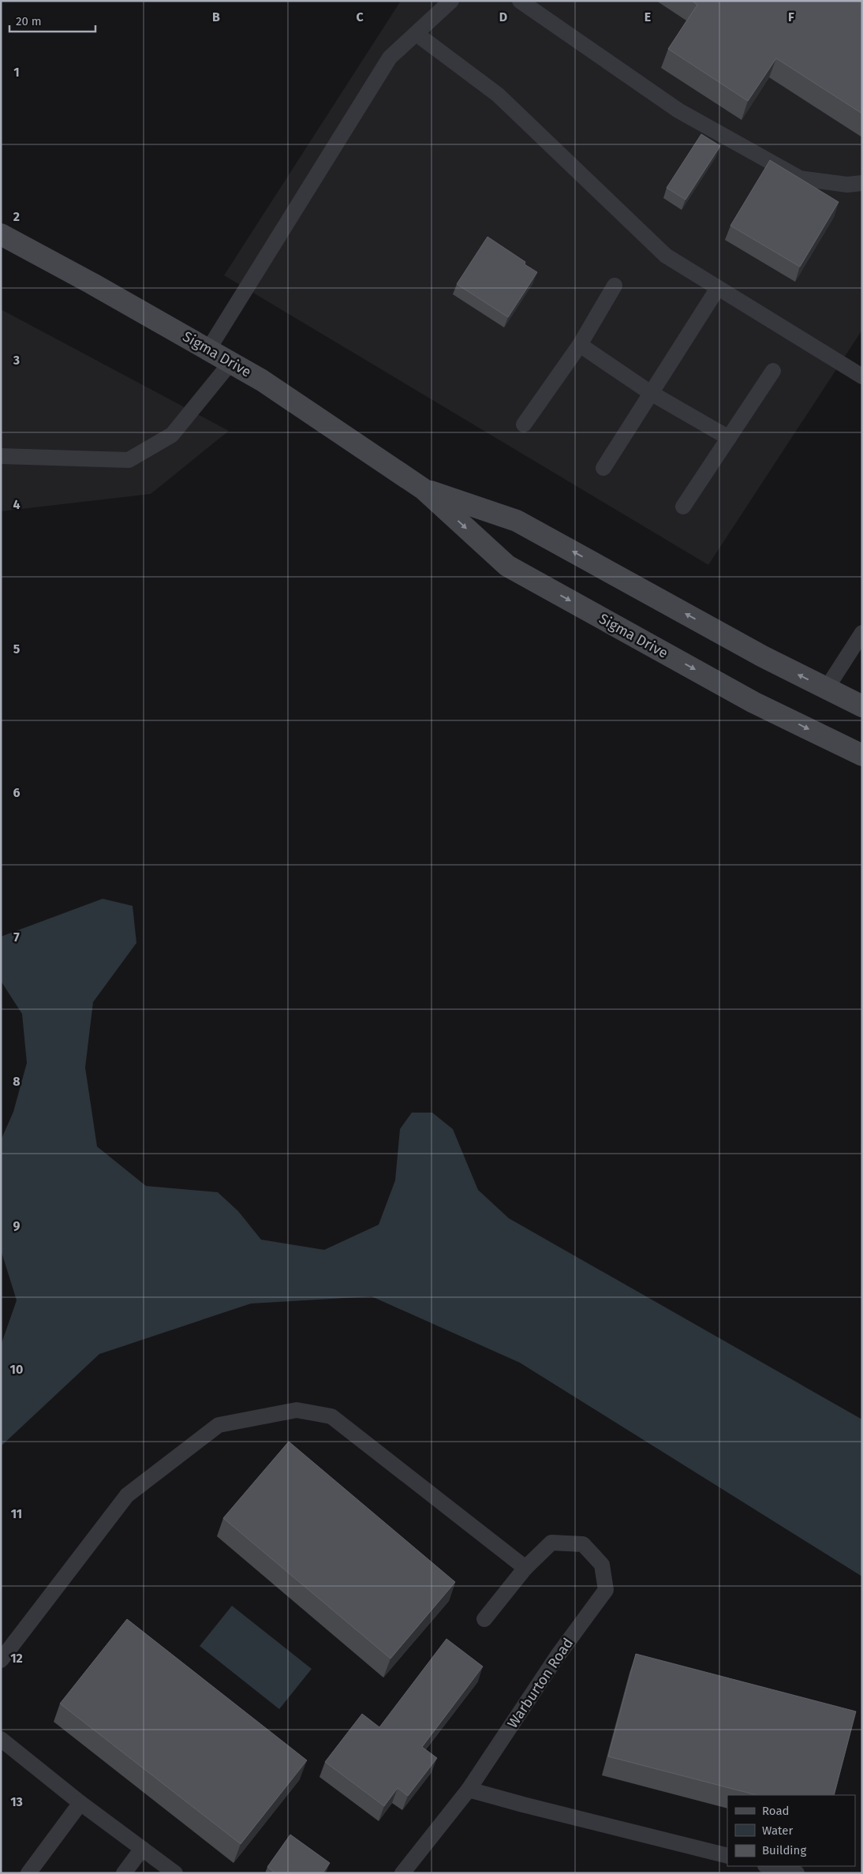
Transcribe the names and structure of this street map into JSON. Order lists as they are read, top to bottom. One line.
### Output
{"streets":{"street":["Sigma Drive"],"lane":["Warburton Road"]},"legend":["Road","Water","Building"],"scale_bar":"20 m","grid":{"columns":["B","C","D","E","F"],"rows":["1","2","3","4","5","6","7","8","9","10","11","12","13"]}}
